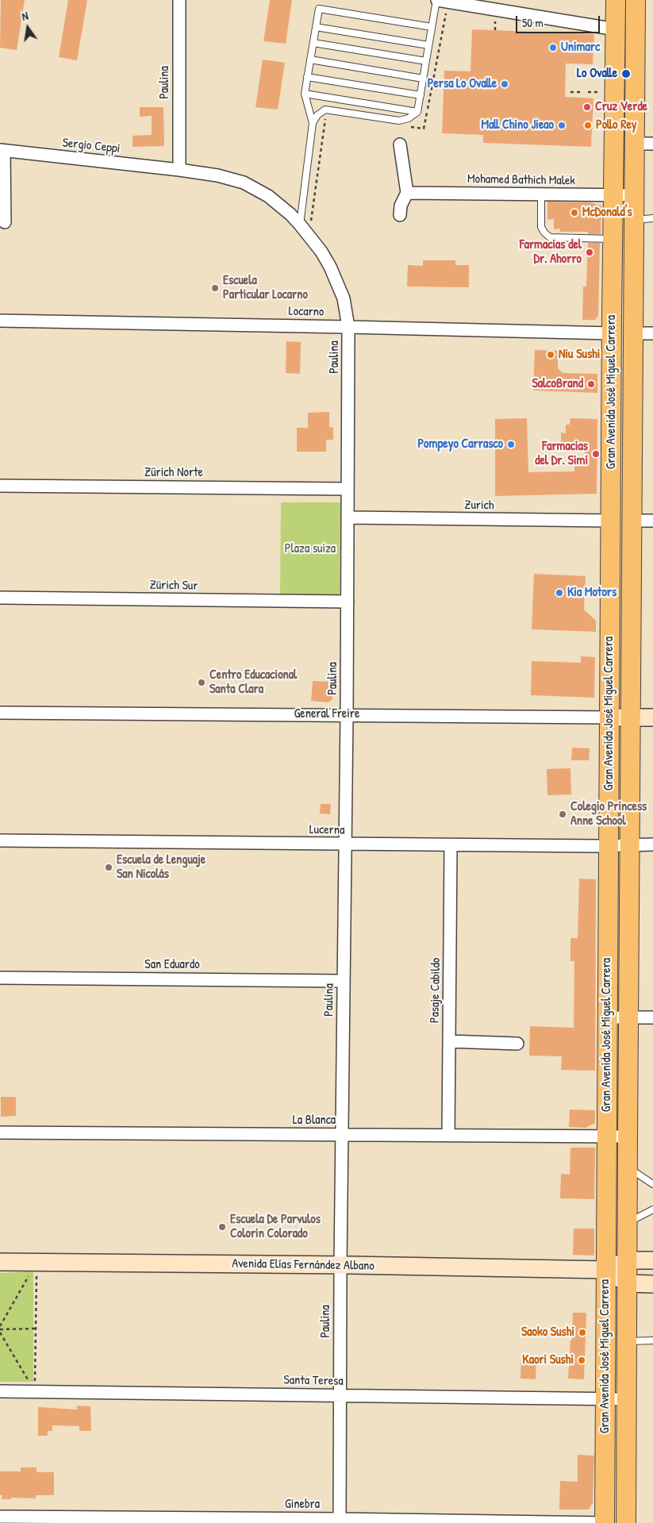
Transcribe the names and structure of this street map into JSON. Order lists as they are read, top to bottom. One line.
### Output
{"streets":{"main road":["Gran Avenida José Miguel Carrera"],"street":["Paulina","Sergio Ceppi","Mohamed Bathich Malek","Locarno","Zürich Norte","Zurich","Zürich Sur","General Freire","Lucerna","San Eduardo","Pasaje Cabildo","La Blanca","Avenida Elías Fernández Albano","Santa Teresa","Ginebra"]},"crossings":[["Paulina","Sergio Ceppi"],["Paulina","Locarno"],["Paulina","Zürich Norte"],["Paulina","Zurich"],["Paulina","Zürich Sur"],["Paulina","General Freire"],["Paulina","Lucerna"],["Paulina","San Eduardo"],["Paulina","La Blanca"],["Paulina","Avenida Elías Fernández Albano"],["Paulina","Santa Teresa"],["Paulina","Ginebra"],["Mohamed Bathich Malek","Gran Avenida José Miguel Carrera"],["Locarno","Gran Avenida José Miguel Carrera"],["Gran Avenida José Miguel Carrera","Zurich"],["Gran Avenida José Miguel Carrera","General Freire"],["Gran Avenida José Miguel Carrera","Lucerna"],["Gran Avenida José Miguel Carrera","La Blanca"],["Gran Avenida José Miguel Carrera","Avenida Elías Fernández Albano"],["Gran Avenida José Miguel Carrera","Santa Teresa"],["Gran Avenida José Miguel Carrera","Ginebra"],["Lucerna","Pasaje Cabildo"],["Pasaje Cabildo","La Blanca"]],"parks":["Plaza suiza"],"places":["Unimarc","Lo Ovalle","Persa Lo Ovalle","Cruz Verde","Mall Chino Jieao","Pollo Rey","McDonald's","Farmacias del Dr. Ahorro","Escuela Particular Locarno","Niu Sushi","SalcoBrand","Pompeyo Carrasco","Farmacias del Dr. Simi","Kia Motors","Centro Educacional Santa Clara","Colegio Princess Anne School","Escuela de Lenguaje San Nicolás","Escuela De Parvulos Colorin Colorado","Saoko Sushi","Kaori Sushi"],"scale_bar":"50 m","north":"top"}
